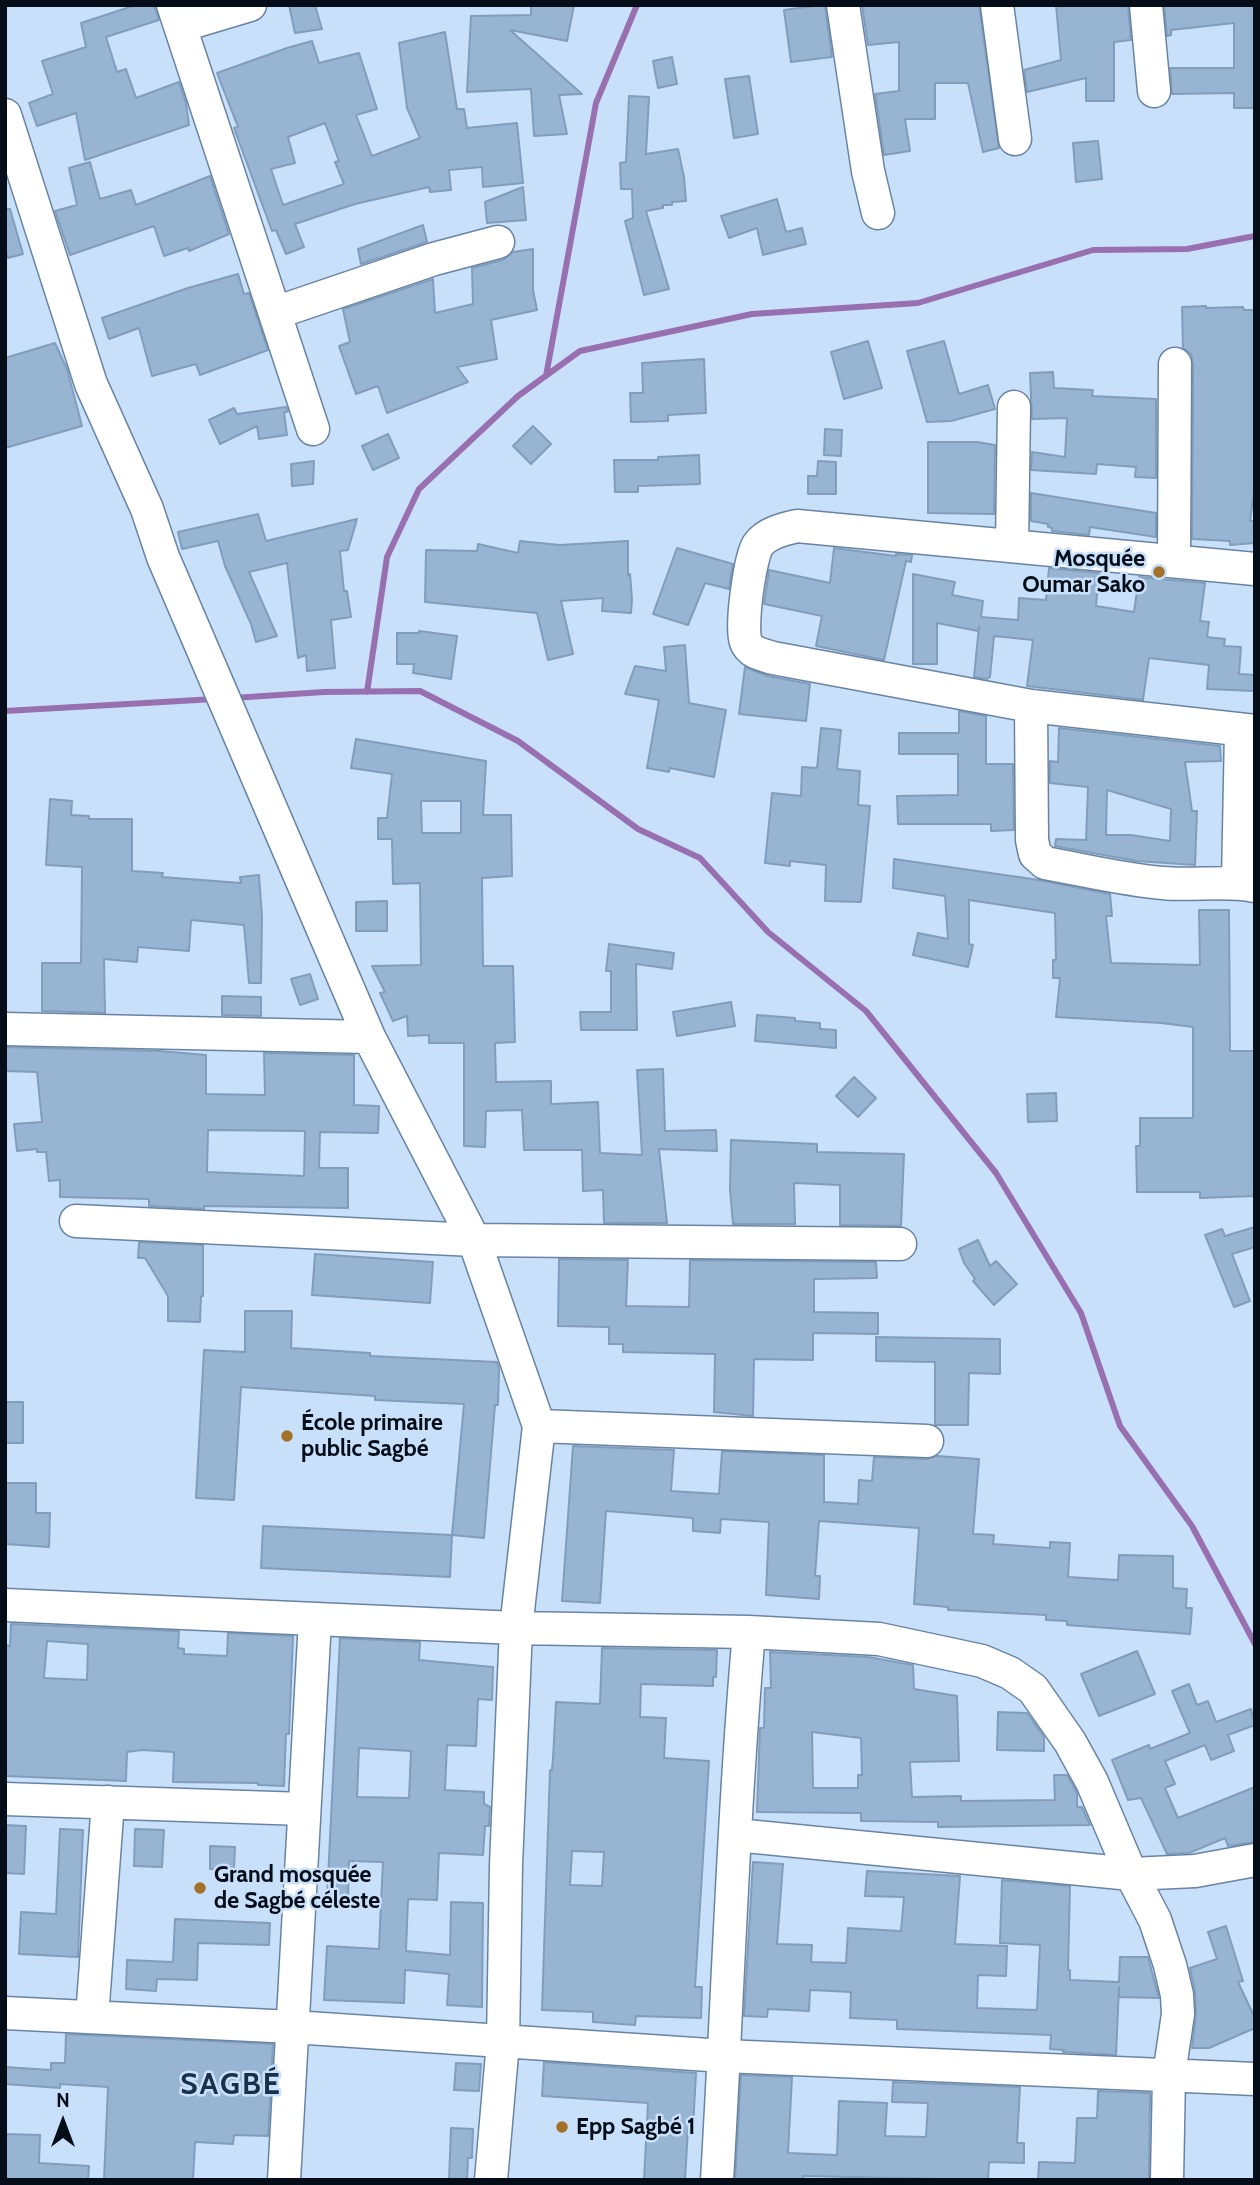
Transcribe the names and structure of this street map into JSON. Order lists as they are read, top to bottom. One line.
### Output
{"districts":["SAGBÉ"],"places":["Mosquée Oumar Sako","École primaire public Sagbé","Grand mosquée de Sagbé céleste","Epp Sagbé 1"],"north":"top"}
